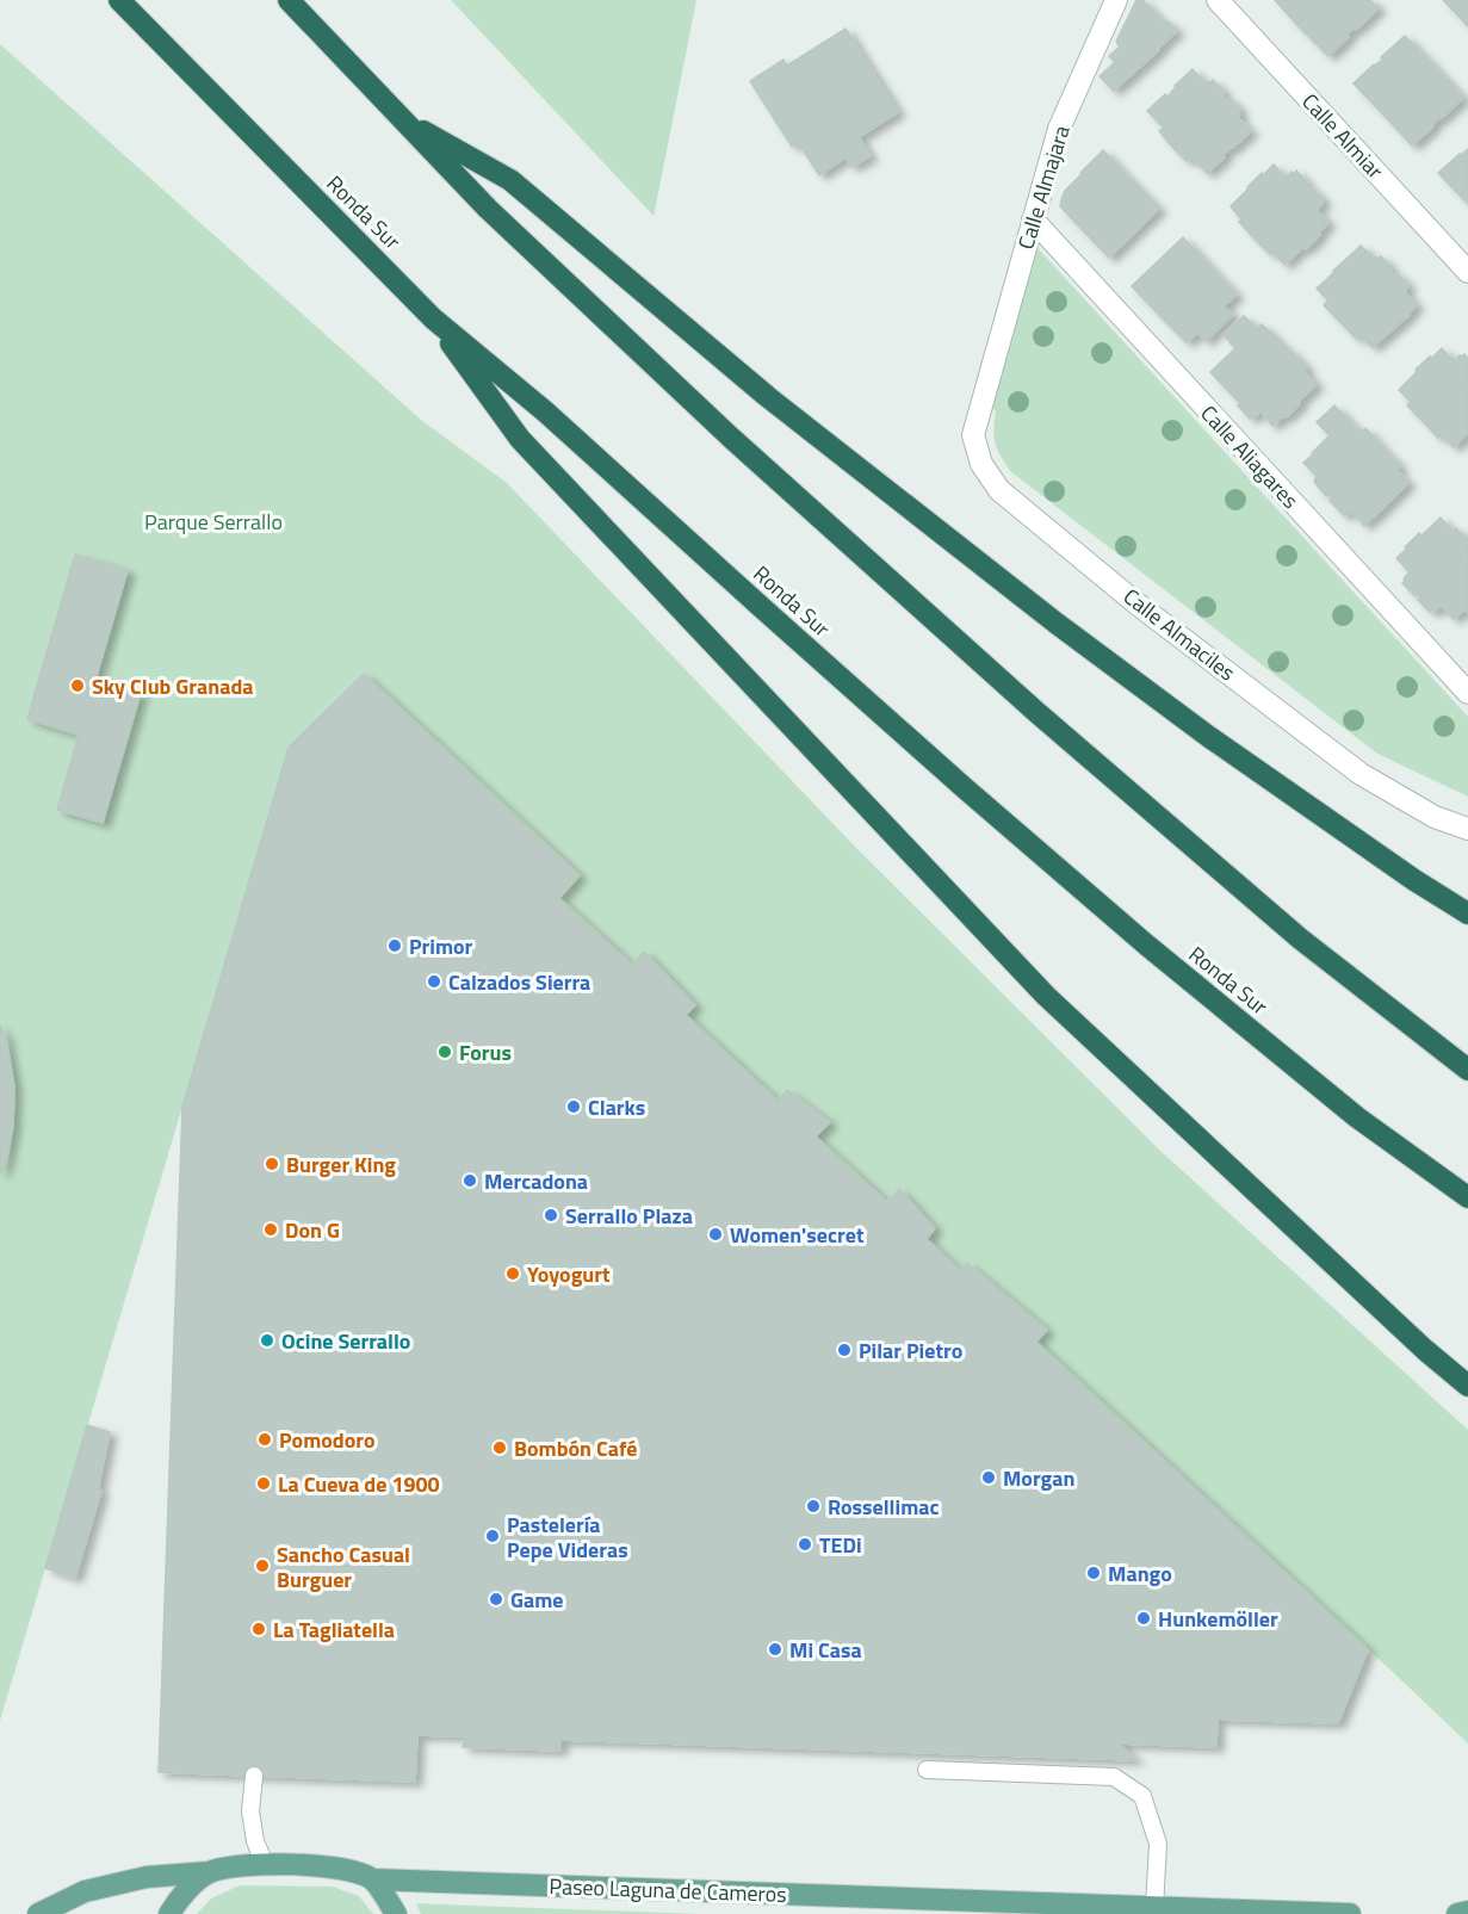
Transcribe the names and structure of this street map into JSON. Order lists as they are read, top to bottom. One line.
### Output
{"streets":{"highway":["Ronda Sur"],"main road":["Paseo Laguna de Cameros"],"street":["Calle Almiar","Calle Almajara","Calle Aliagares","Calle Almaciles"]},"crossings":[["Calle Almajara","Calle Aliagares"],["Calle Almajara","Calle Almaciles"]],"parks":["Parque Serrallo"],"places":["Sky Club Granada","Primor","Calzados Sierra","Forus","Clarks","Burger King","Mercadona","Serrallo Plaza","Don G","Women'secret","Yoyogurt","Ocine Serrallo","Pilar Pietro","Pomodoro","Bombón Café","Morgan","La Cueva de 1900","Rossellimac","Pastelería Pepe Videras","TEDi","Sancho Casual Burguer","Mango","Game","Hunkemöller","La Tagliatella","Mi Casa"]}
